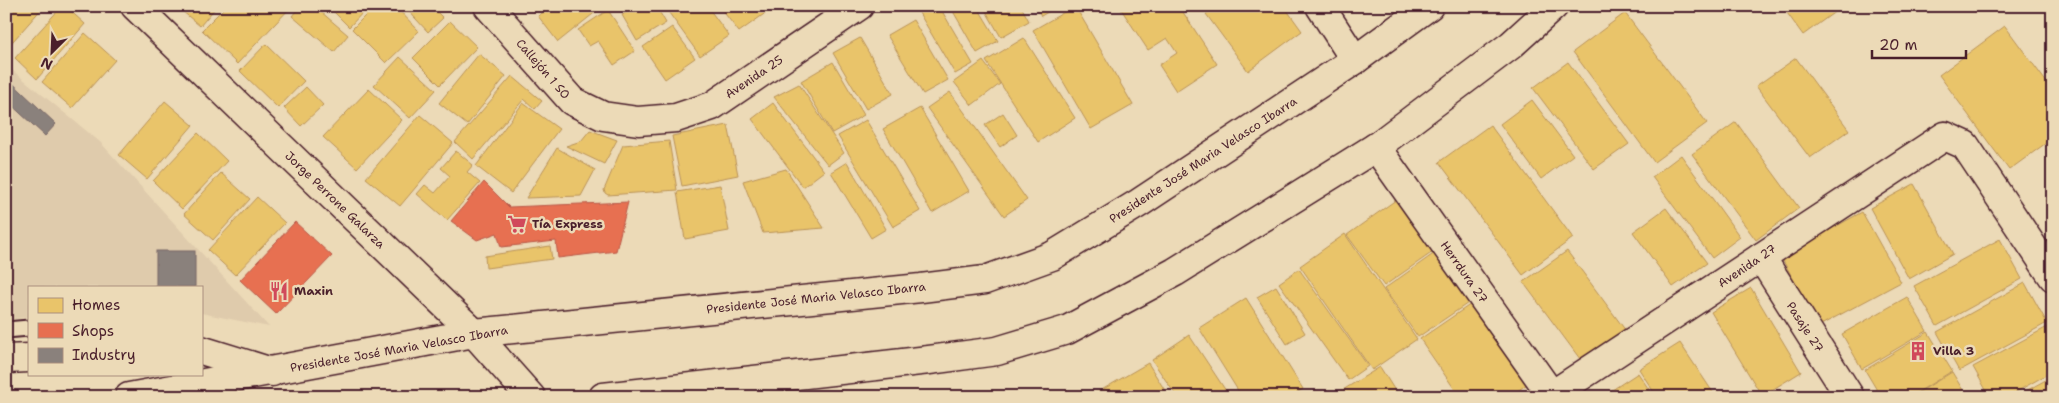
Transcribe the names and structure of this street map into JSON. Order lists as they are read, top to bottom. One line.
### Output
{"streets":{"main road":["Callejón 1 SO","Avenida 25","Presidente José Maria Velasco Ibarra","Jorge Perrone Galarza","Avenida 27","Herrdura 27","Pasaje 27"]},"crossings":[["Callejón 1 SO","Avenida 25"],["Presidente José Maria Velasco Ibarra","Jorge Perrone Galarza"],["Avenida 27","Herrdura 27"],["Avenida 27","Pasaje 27"]],"places":{"supermarket":["Tía Express"],"restaurant":["Maxin"],"building":["Villa 3"]},"legend":["Homes","Shops","Industry"],"scale_bar":"20 m","north":"bottom left"}
